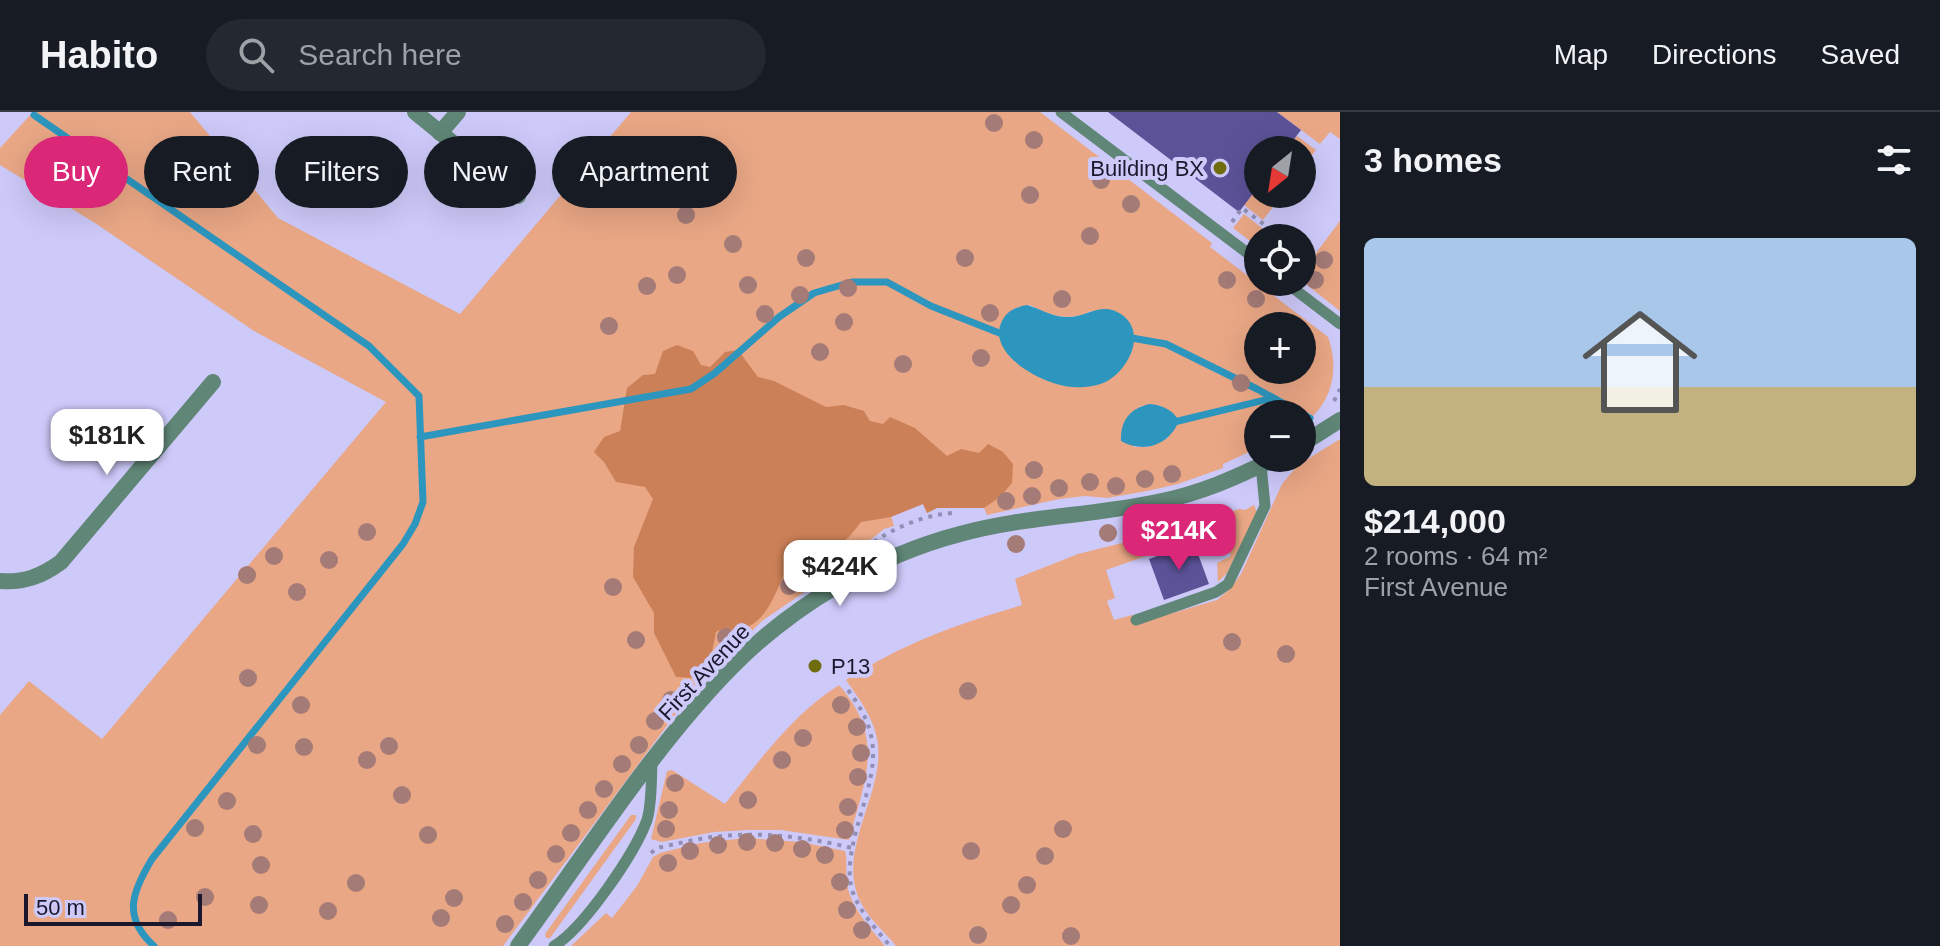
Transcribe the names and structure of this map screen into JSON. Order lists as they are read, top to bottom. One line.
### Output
{"streets":{"street":["First Avenue"]},"places":["Building BX","P13"],"scale_bar":"50 m","north":"bottom left","page":{"header":"Habito","search":"Search here","nav":["Map","Directions","Saved"],"heading":"3 homes","map_buttons":["+","−"],"chip":["Buy","Rent","Filters","New","Apartment"],"list":[{"name":"$214,000","note":"2 rooms · 64 m² · First Avenue"}],"price":["$181K","$214K","$424K"],"scale":"50 m"}}
